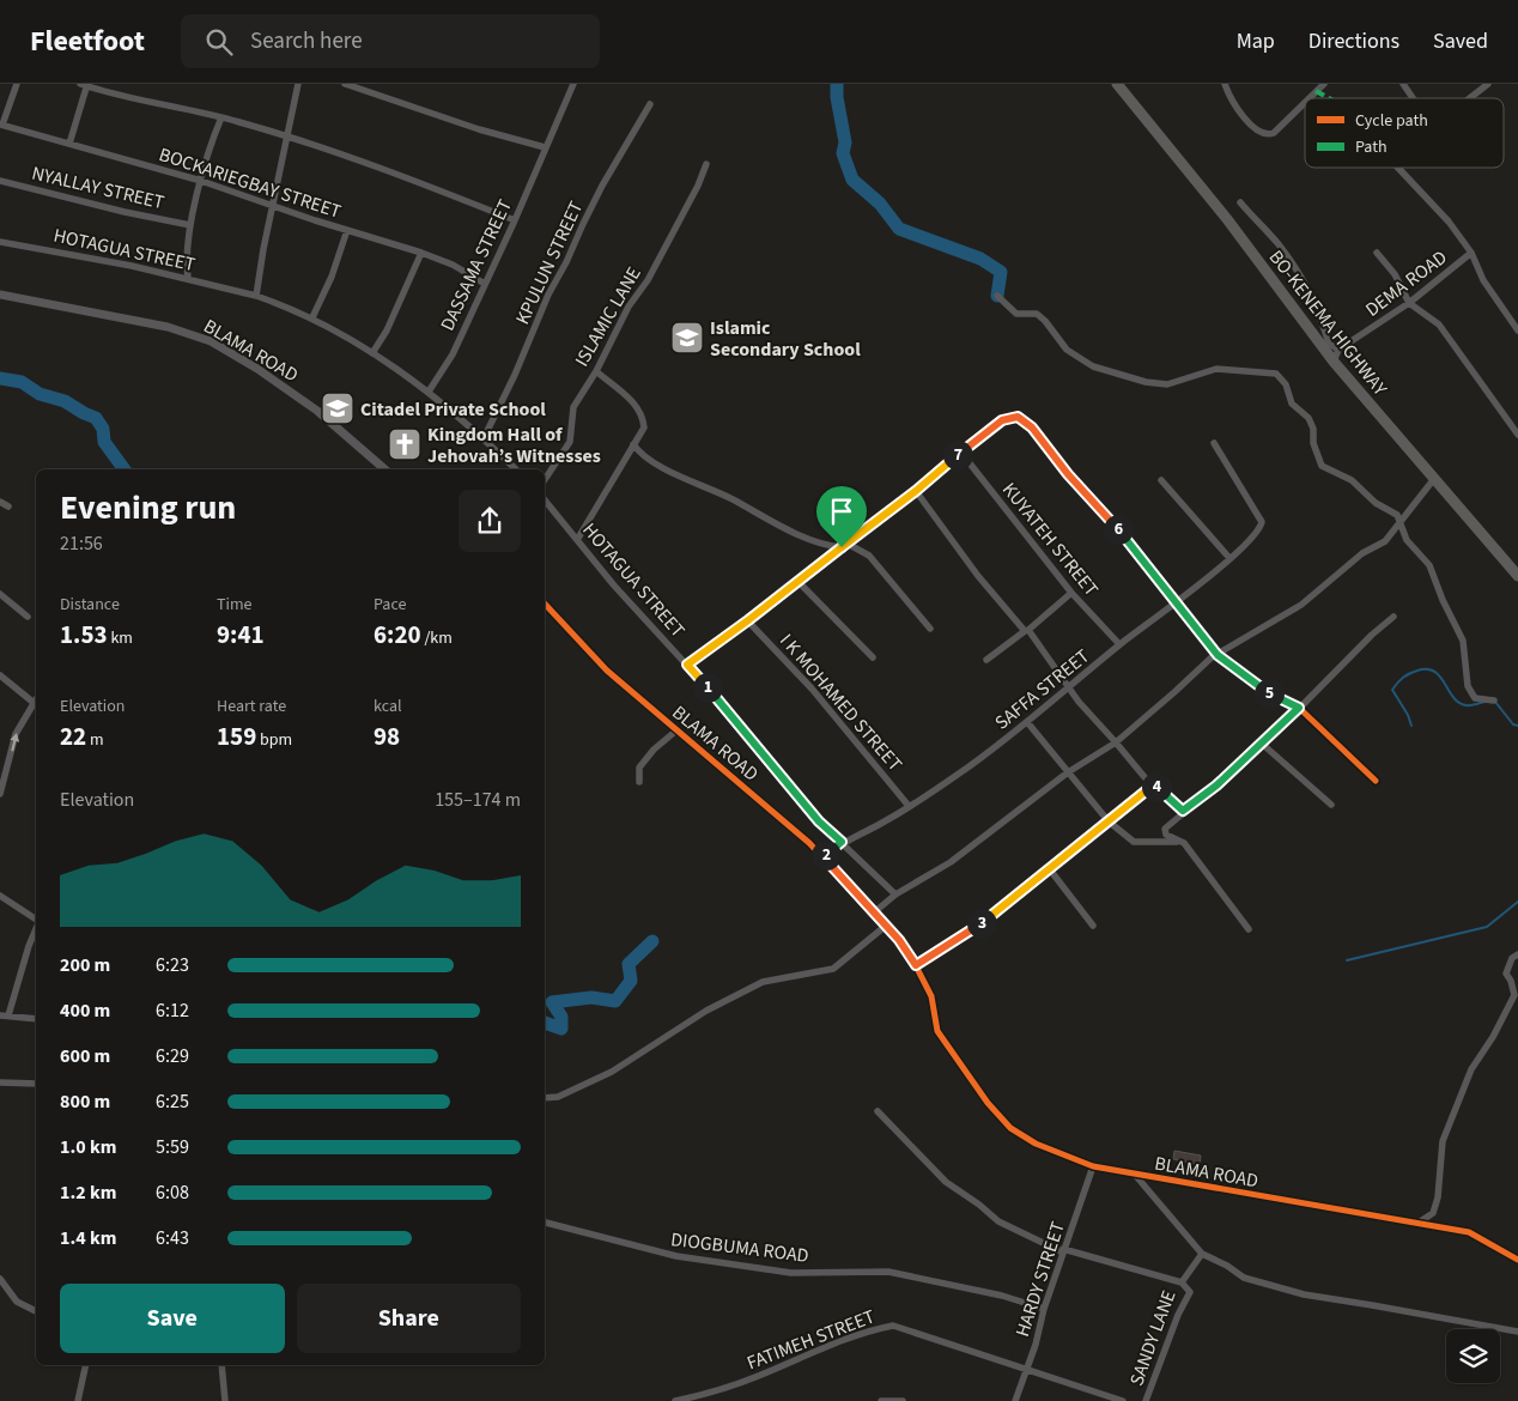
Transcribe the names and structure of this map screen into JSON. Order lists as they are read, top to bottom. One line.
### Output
{"streets":{"highway":["BO-KENEMA HIGHWAY"],"street":["BOCKARIEGBAY STREET","NYALLAY STREET","HOTAGUA STREET","KPULUN STREET","DASSAMA STREET","DEMA ROAD","ISLAMIC LANE","BLAMA ROAD","KUYATEH STREET","SAFFA STREET","I K MOHAMED STREET","DIOGBUMA ROAD","HARDY STREET","SANDY LANE","FATIMEH STREET"]},"crossings":[["BOCKARIEGBAY STREET","DASSAMA STREET"],["HOTAGUA STREET","SAFFA STREET"],["BLAMA ROAD","SAFFA STREET"],["BLAMA ROAD","HARDY STREET"],["KUYATEH STREET","SAFFA STREET"],["SAFFA STREET","I K MOHAMED STREET"],["DIOGBUMA ROAD","HARDY STREET"],["HARDY STREET","FATIMEH STREET"]],"places":{"school or university":["Islamic Secondary School","Citadel Private School"],"church":["Kingdom Hall of Jehovah’s Witnesses"]},"legend":["Cycle path","Path"],"page":{"header":"Fleetfoot","search":"Search here","nav":["Map","Directions","Saved"],"pins":["7","6","1","5","4","2","3"],"heading":["Evening run","21:56"],"stats":[["Distance","1.53 km"],["Time","9:41"],["Pace","6:20 /km"],["Elevation","22 m"],["Heart rate","159 bpm"],["kcal","98"]],"chart":["Elevation","155–174 m"],"list":[{"name":"200 m","note":"6:23"},{"name":"400 m","note":"6:12"},{"name":"600 m","note":"6:29"},{"name":"800 m","note":"6:25"},{"name":"1.0 km","note":"5:59"},{"name":"1.2 km","note":"6:08"},{"name":"1.4 km","note":"6:43"}],"buttons":["Save","Share"]}}
